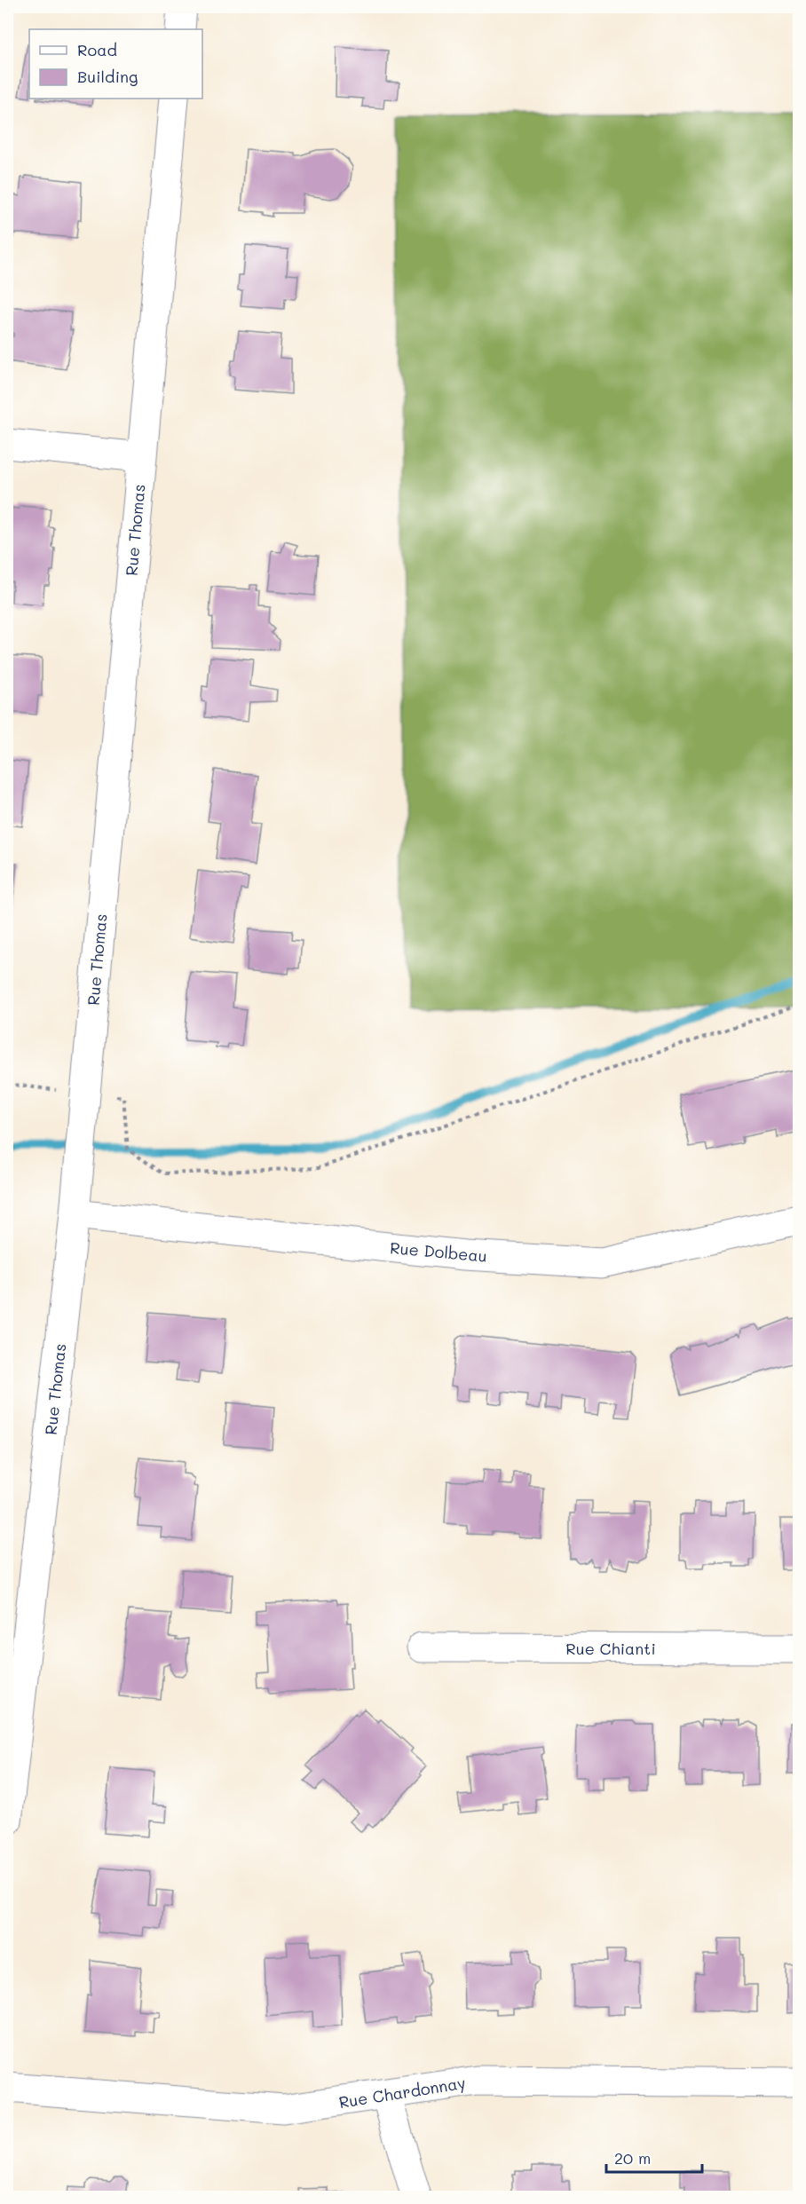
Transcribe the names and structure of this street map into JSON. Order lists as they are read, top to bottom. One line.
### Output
{"streets":{"street":["Rue Thomas","Rue Dolbeau","Rue Chianti","Rue Chardonnay"]},"crossings":[["Rue Thomas","Rue Dolbeau"]],"legend":["Road","Building"],"scale_bar":"20 m"}
